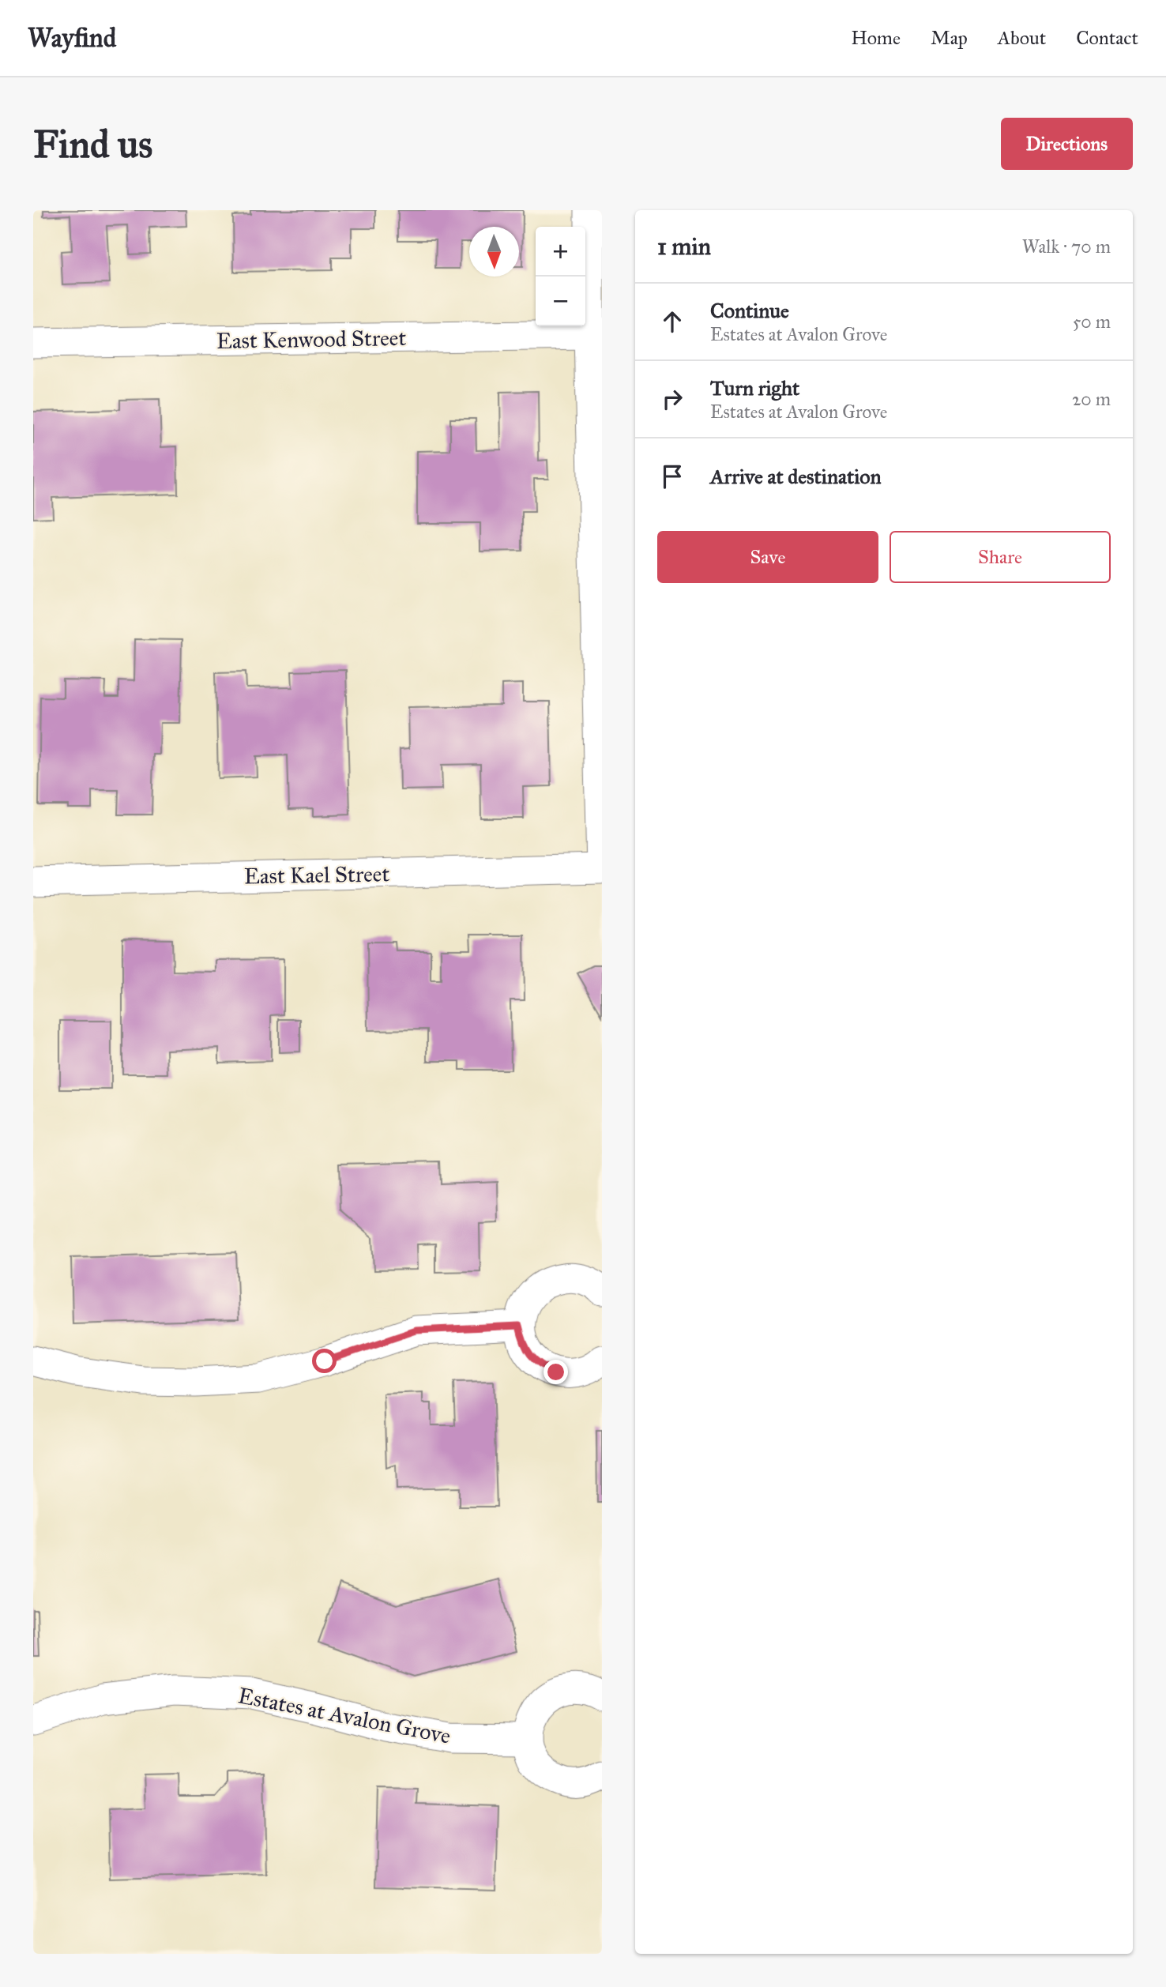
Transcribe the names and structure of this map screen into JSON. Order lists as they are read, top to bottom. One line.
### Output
{"streets":{"street":["East Kenwood Street","East Kael Street","Estates at Avalon Grove"]},"north":"bottom","page":{"header":"Wayfind","nav":["Home","Map","About","Contact"],"buttons":["Directions",["Save","Share"]],"title":"Find us","heading":["1 min","Walk · 70 m"],"map_buttons":["+","−"],"list":[["Continue","Estates at Avalon Grove","50 m"],["Turn right","Estates at Avalon Grove","20 m"],"Arrive at destination"]}}
